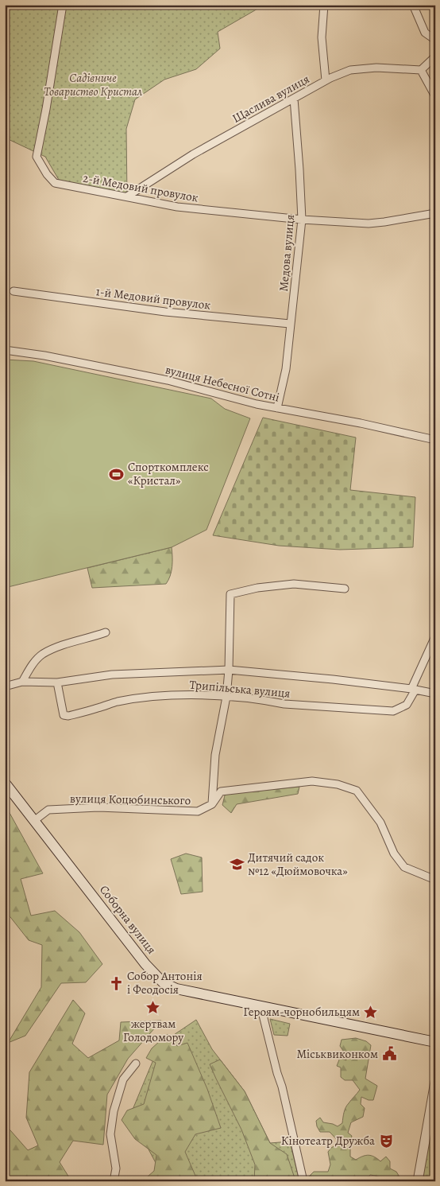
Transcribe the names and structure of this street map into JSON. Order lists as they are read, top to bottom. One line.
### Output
{"streets":{"main road":["Соборна вулиця"],"street":["Щаслива вулиця","2-й Медовий провулок","Медова вулиця","1-й Медовий провулок","вулиця Небесної Сотні","Трипільська вулиця","вулиця Коцюбинського"]},"crossings":[["Щаслива вулиця","2-й Медовий провулок"],["Щаслива вулиця","Медова вулиця"],["2-й Медовий провулок","Медова вулиця"],["Медова вулиця","1-й Медовий провулок"],["Медова вулиця","вулиця Небесної Сотні"],["вулиця Коцюбинського","Соборна вулиця"]],"parks":["Садівниче Товариство Кристал"],"places":{"sports":["Спорткомплекс «Кристал»"],"school or university":["Дитячий садок №12 «Дюймовочка»"],"church":["Собор Антонія і Феодосія"],"place":["жертвам Голодомору","Героям-чорнобильцям"],"public building":["Міськвиконком"],"theatre":["Кінотеатр Дружба"]}}
